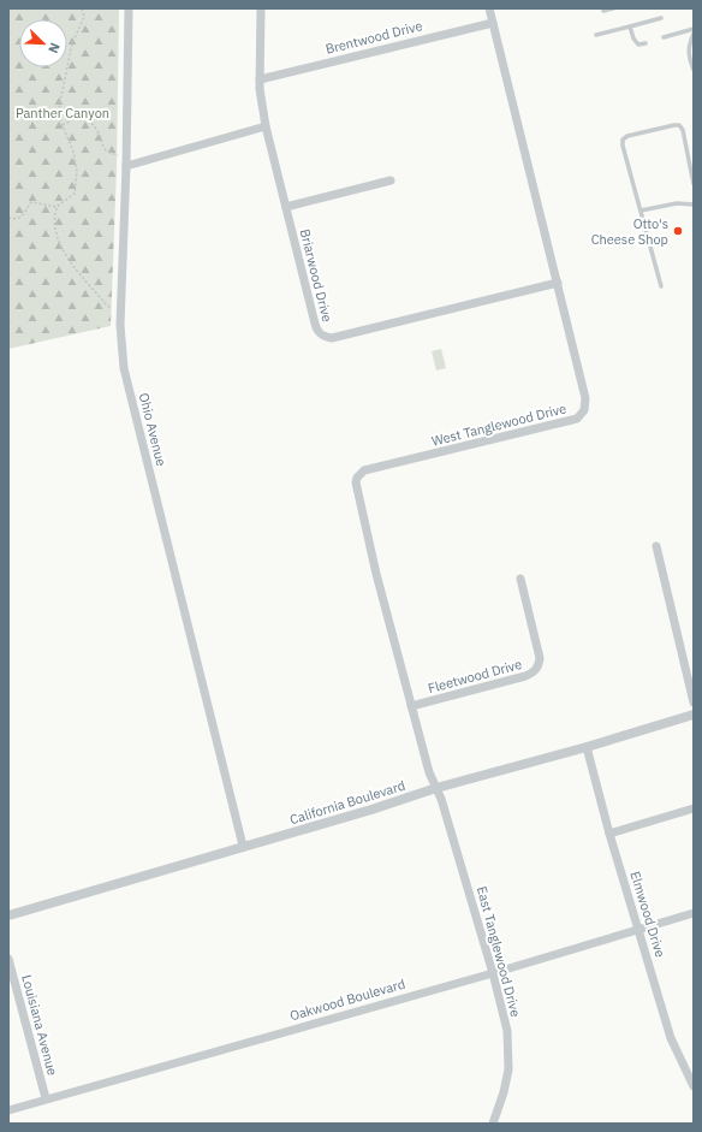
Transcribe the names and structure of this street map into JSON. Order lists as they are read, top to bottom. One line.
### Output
{"streets":{"street":["Brentwood Drive","Briarwood Drive","West Tanglewood Drive","Ohio Avenue","Fleetwood Drive","California Boulevard","Elmwood Drive","East Tanglewood Drive","Oakwood Boulevard","Louisiana Avenue"]},"crossings":[["Brentwood Drive","Briarwood Drive"],["Brentwood Drive","West Tanglewood Drive"],["Briarwood Drive","West Tanglewood Drive"],["West Tanglewood Drive","Fleetwood Drive"],["West Tanglewood Drive","California Boulevard"],["West Tanglewood Drive","East Tanglewood Drive"],["Ohio Avenue","California Boulevard"],["California Boulevard","Elmwood Drive"],["California Boulevard","East Tanglewood Drive"],["Elmwood Drive","Oakwood Boulevard"],["East Tanglewood Drive","Oakwood Boulevard"],["Oakwood Boulevard","Louisiana Avenue"]],"parks":["Panther Canyon"],"places":["Otto's Cheese Shop"],"north":"bottom right"}
